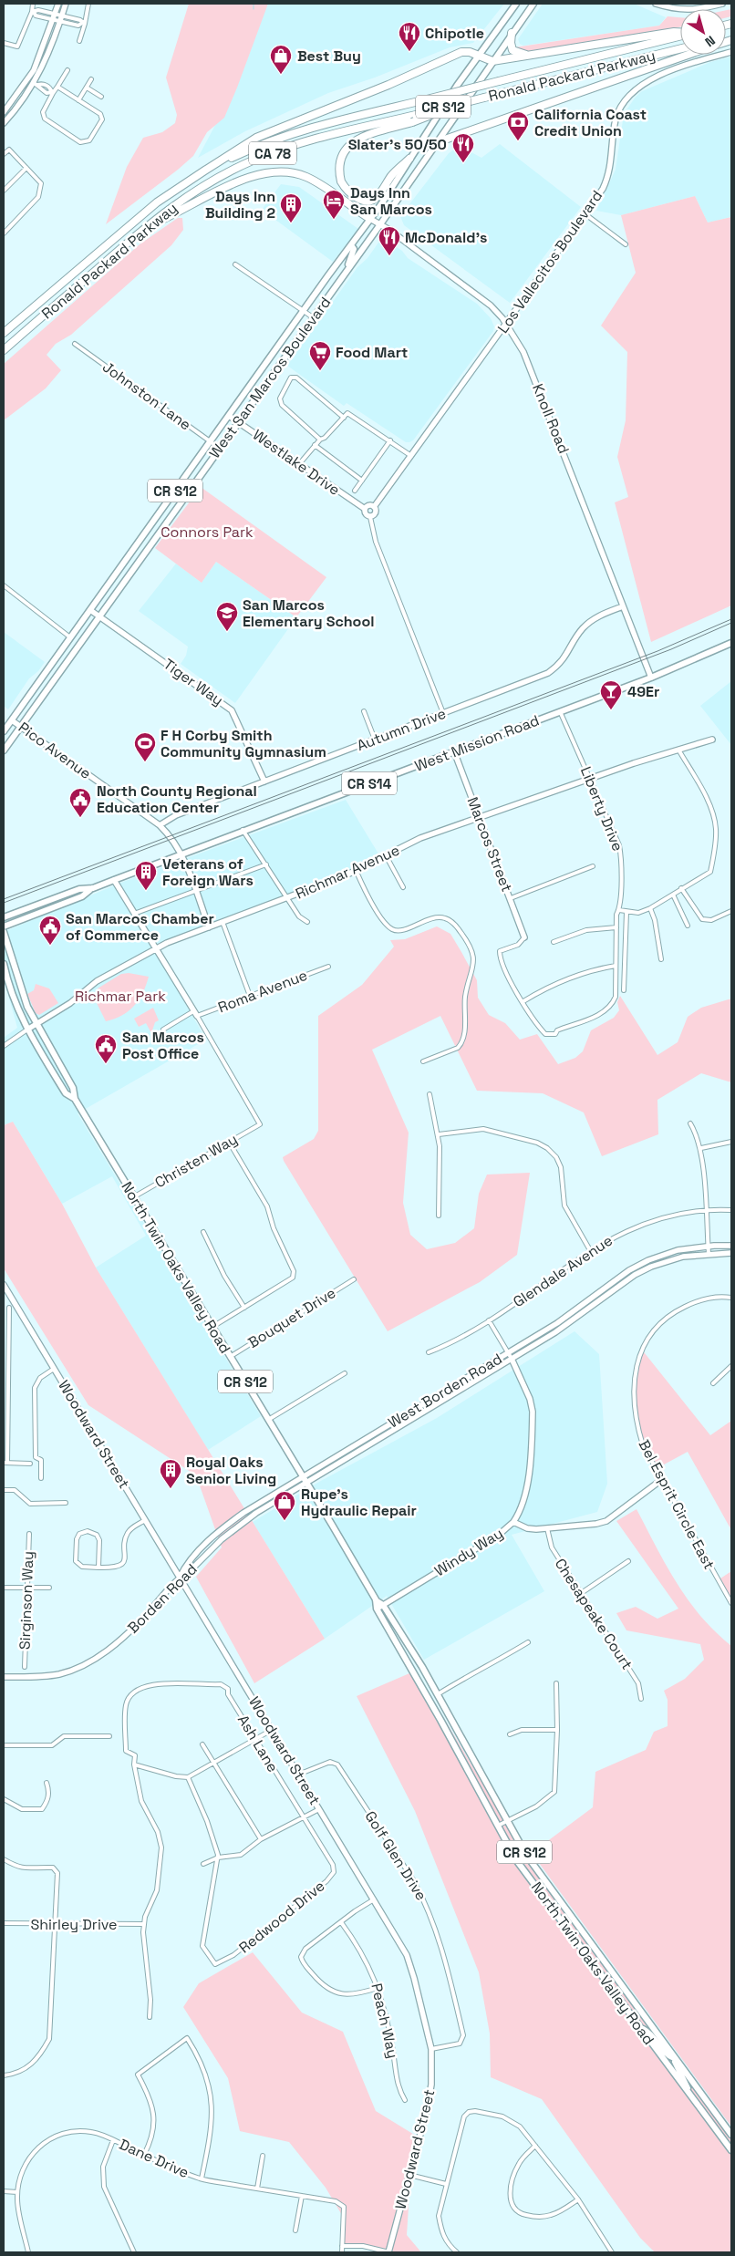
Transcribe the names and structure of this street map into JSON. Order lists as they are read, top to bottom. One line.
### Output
{"streets":{"highway":["Ronald Packard Parkway","CA 78"],"main road":["CR S12","West San Marcos Boulevard","West Mission Road","CR S14","North Twin Oaks Valley Road"],"street":["Los Vallecitos Boulevard","Johnston Lane","Knoll Road","Westlake Drive","Tiger Way","Autumn Drive","Pico Avenue","Liberty Drive","Marcos Street","Richmar Avenue","Roma Avenue","Christen Way","Glendale Avenue","Bouquet Drive","West Borden Road","Woodward Street","Bel Esprit Circle East","Windy Way","Borden Road","Sirginson Way","Chesapeake Court","Ash Lane","Golf Glen Drive","Redwood Drive","Shirley Drive","Peach Way","Dane Drive"]},"crossings":[["Los Vallecitos Boulevard","Knoll Road"],["Los Vallecitos Boulevard","Westlake Drive"],["West San Marcos Boulevard","Johnston Lane"],["West San Marcos Boulevard","Knoll Road"],["West San Marcos Boulevard","Westlake Drive"],["West San Marcos Boulevard","Tiger Way"],["West San Marcos Boulevard","Pico Avenue"],["Knoll Road","Autumn Drive"],["Knoll Road","West Mission Road"],["Tiger Way","Autumn Drive"],["Autumn Drive","Pico Avenue"],["West Mission Road","Pico Avenue"],["West Mission Road","Liberty Drive"],["West Mission Road","Marcos Street"],["Pico Avenue","Richmar Avenue"],["Liberty Drive","Richmar Avenue"],["Marcos Street","Richmar Avenue"],["Richmar Avenue","North Twin Oaks Valley Road"],["Roma Avenue","Christen Way"],["Christen Way","North Twin Oaks Valley Road"],["North Twin Oaks Valley Road","Bouquet Drive"],["North Twin Oaks Valley Road","West Borden Road"],["North Twin Oaks Valley Road","Windy Way"],["North Twin Oaks Valley Road","Borden Road"],["West Borden Road","Woodward Street"],["West Borden Road","Borden Road"],["Woodward Street","Borden Road"],["Woodward Street","Golf Glen Drive"],["Bel Esprit Circle East","Windy Way"],["Windy Way","Chesapeake Court"],["Ash Lane","Redwood Drive"]],"parks":["Connors Park","Richmar Park"],"places":{"restaurant":["Chipotle","Slater's 50/50","McDonald's"],"shop":["Best Buy","Rupe’s Hydraulic Repair"],"bank":["California Coast Credit Union"],"hotel":["Days Inn San Marcos"],"building":["Days Inn Building 2","Veterans of Foreign Wars","Royal Oaks Senior Living"],"supermarket":["Food Mart"],"school or university":["San Marcos Elementary School"],"bar":["49Er"],"sports":["F H Corby Smith Community Gymnasium"],"public building":["North County Regional Education Center","San Marcos Chamber of Commerce","San Marcos Post Office"]},"north":"bottom right"}
